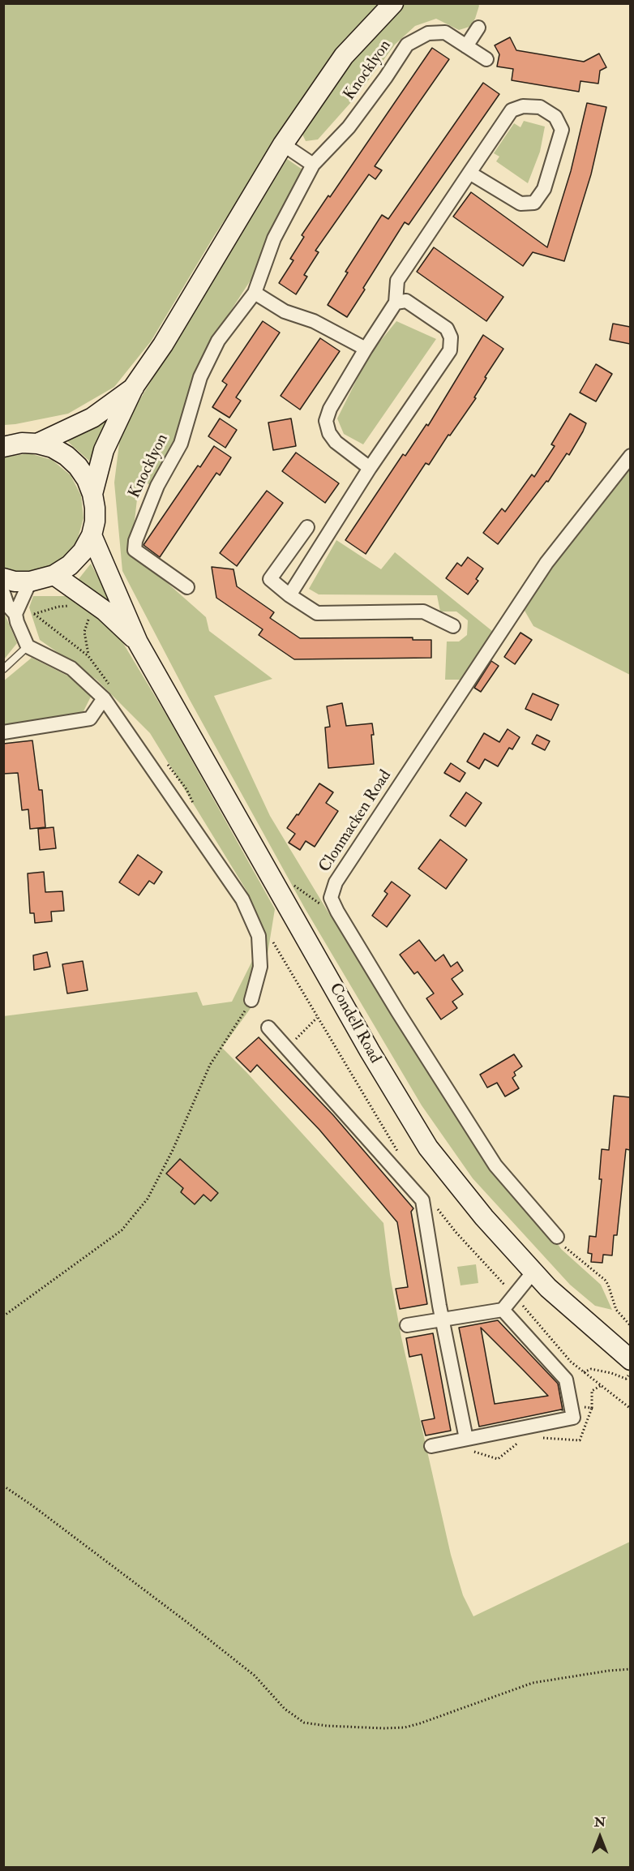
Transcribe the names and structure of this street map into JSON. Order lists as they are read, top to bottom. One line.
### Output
{"streets":{"main road":["Condell Road"],"street":["Knocklyon","Clonmacken Road"]},"north":"top"}
